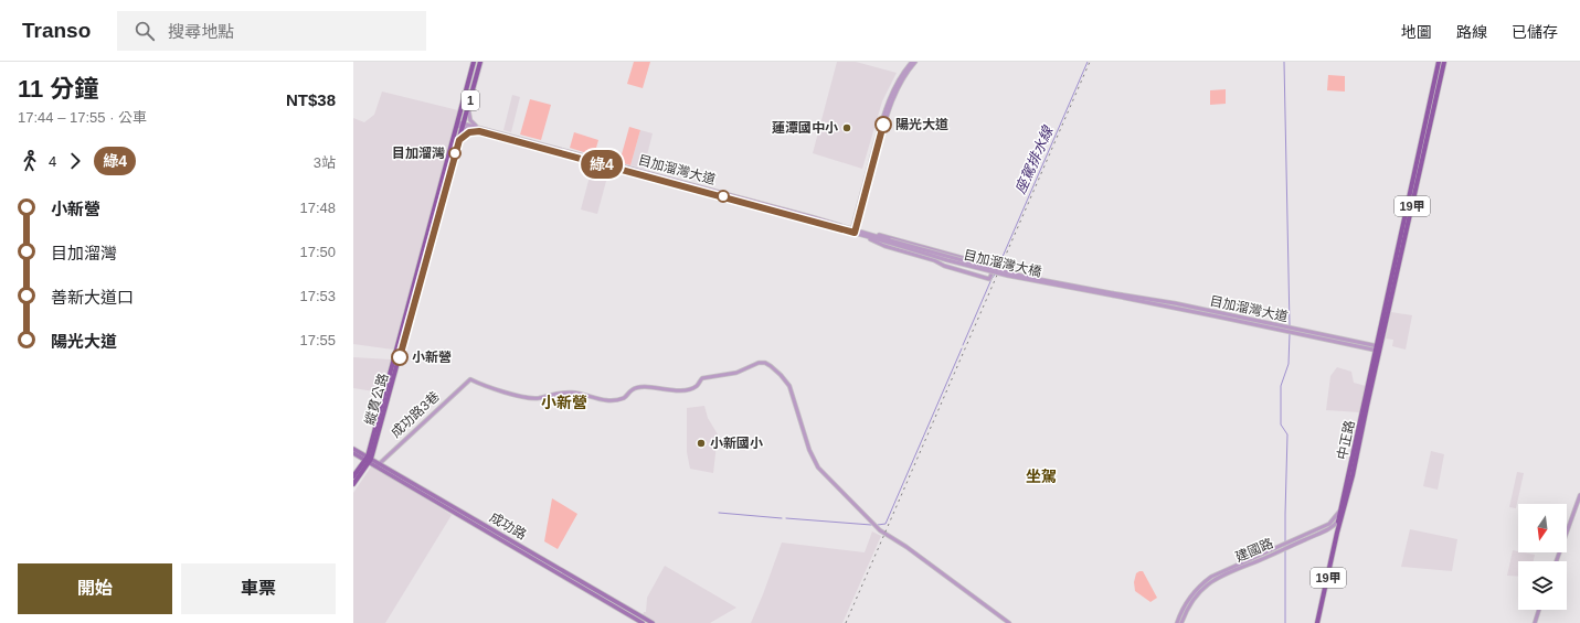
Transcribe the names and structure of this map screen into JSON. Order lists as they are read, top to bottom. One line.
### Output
{"streets":{"main road":["1","19甲","縱貫公路","中正路","成功路"],"street":["目加溜灣大道","目加溜灣大橋","成功路3巷","建國路"]},"crossings":[["目加溜灣大道","19甲"],["目加溜灣大道","目加溜灣大橋"],["目加溜灣大道","縱貫公路"],["目加溜灣大道","中正路"],["19甲","中正路"],["縱貫公路","成功路"],["成功路3巷","成功路"],["中正路","建國路"]],"districts":["小新營","坐駕"],"water":["座駕排水線"],"places":["陽光大道","蓮潭國中小","目加溜灣","小新營","小新國小"],"lines":["bus line 綠4"],"north":"bottom","page":{"header":"Transo","search":"搜尋地點","nav":["地圖","路線","已儲存"],"heading":["11 分鐘","17:44 – 17:55 · 公車","NT$38"],"on_map":"綠4","legs":["4","綠4","3站"],"list":[{"name":"小新營","value":"17:48"},{"name":"目加溜灣","value":"17:50"},{"name":"善新大道口","value":"17:53"},{"name":"陽光大道","value":"17:55"}],"buttons":["開始","車票"]}}
